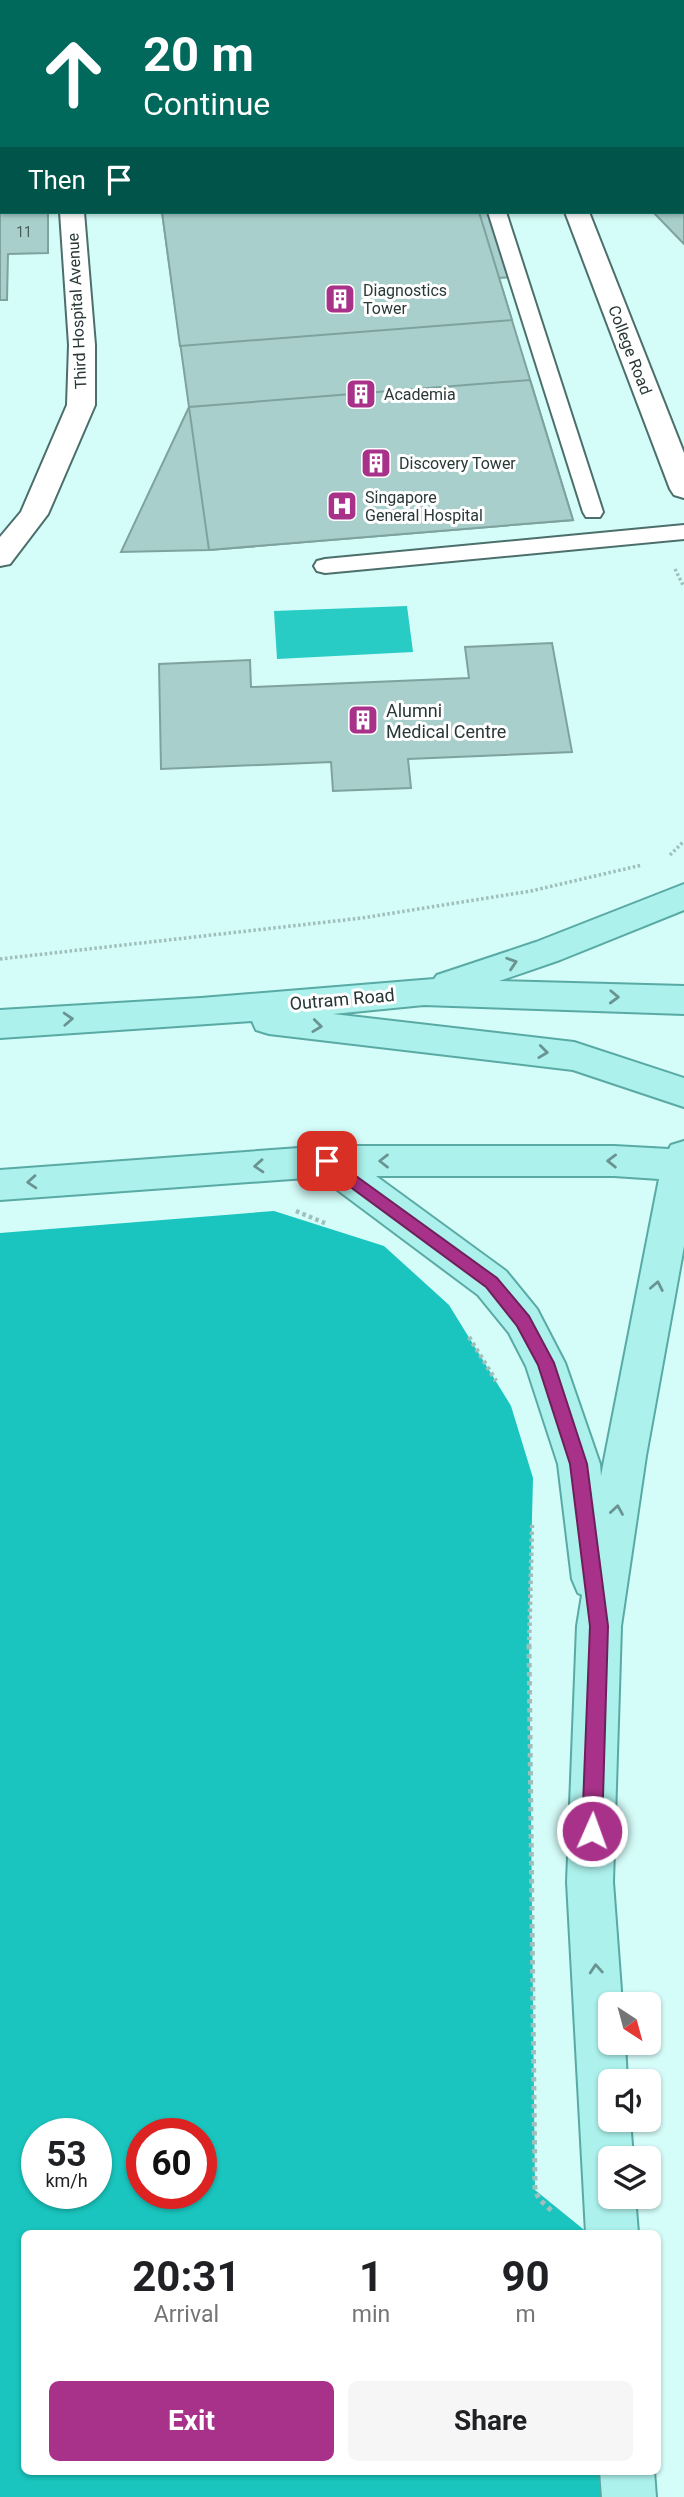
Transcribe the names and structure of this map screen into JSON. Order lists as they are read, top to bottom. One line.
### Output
{"streets":{"main road":["Outram Road"],"street":["Third Hospital Avenue","College Road"]},"places":{"building":["Diagnostics Tower","Academia","Discovery Tower","Alumni Medical Centre"],"hospital":["Singapore General Hospital"]},"house_numbers":["11"],"north":"bottom right","page":{"turn":["20 m","Continue"],"then":"Then","speed":"53 km/h","limit":"60","eta":["20:31","Arrival","1","min","90","m"],"buttons":["Exit","Share"]}}
